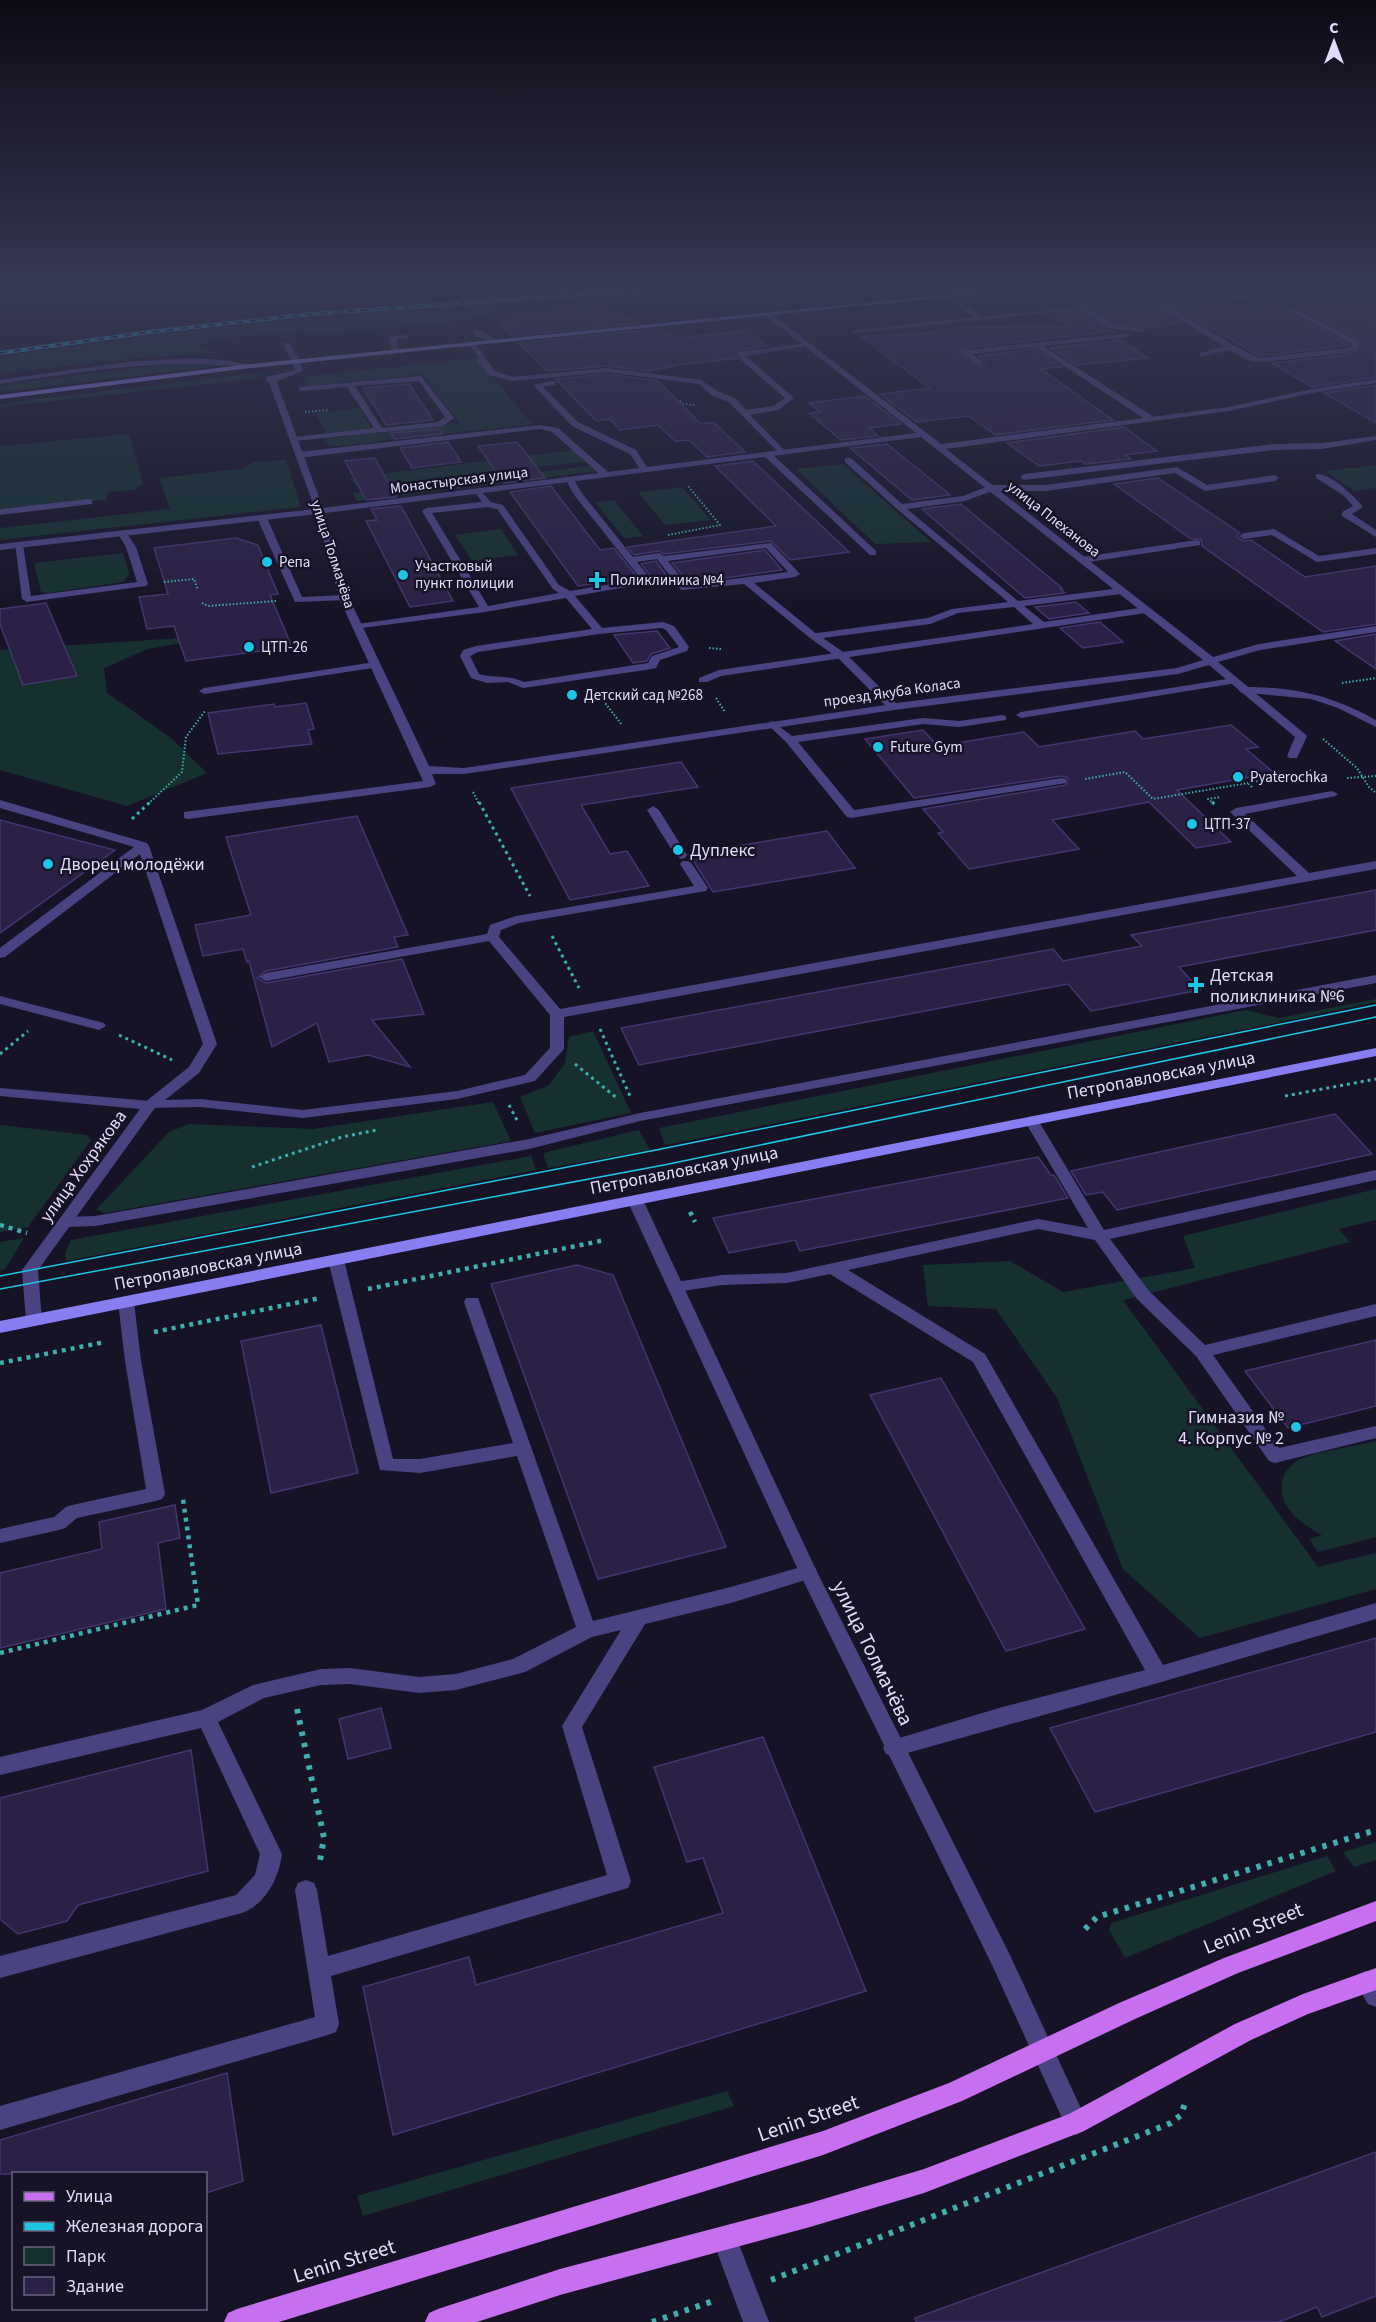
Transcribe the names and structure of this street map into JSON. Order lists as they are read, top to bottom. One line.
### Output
{"streets":{"main road":["Петропавловская улица","Lenin Street"],"street":["Монастырская улица","улица Плеханова","улица Толмачёва","проезд Якуба Коласа","улица Хохрякова"]},"crossings":[["Монастырская улица","улица Плеханова"],["Монастырская улица","улица Толмачёва"],["улица Плеханова","проезд Якуба Коласа"],["улица Толмачёва","проезд Якуба Коласа"],["улица Толмачёва","Петропавловская улица"],["улица Толмачёва","Lenin Street"],["Петропавловская улица","улица Хохрякова"]],"places":{"other":["Репа","Участковый пункт полиции","ЦТП-26","Детский сад №268","Future Gym","Pyaterochka","ЦТП-37","Дуплекс","Дворец молодёжи","Гимназия № 4. Корпус № 2"],"health":["Поликлиника №4","Детская поликлиника №6"]},"legend":["Улица","Железная дорога","Парк","Здание"],"north":"top"}
